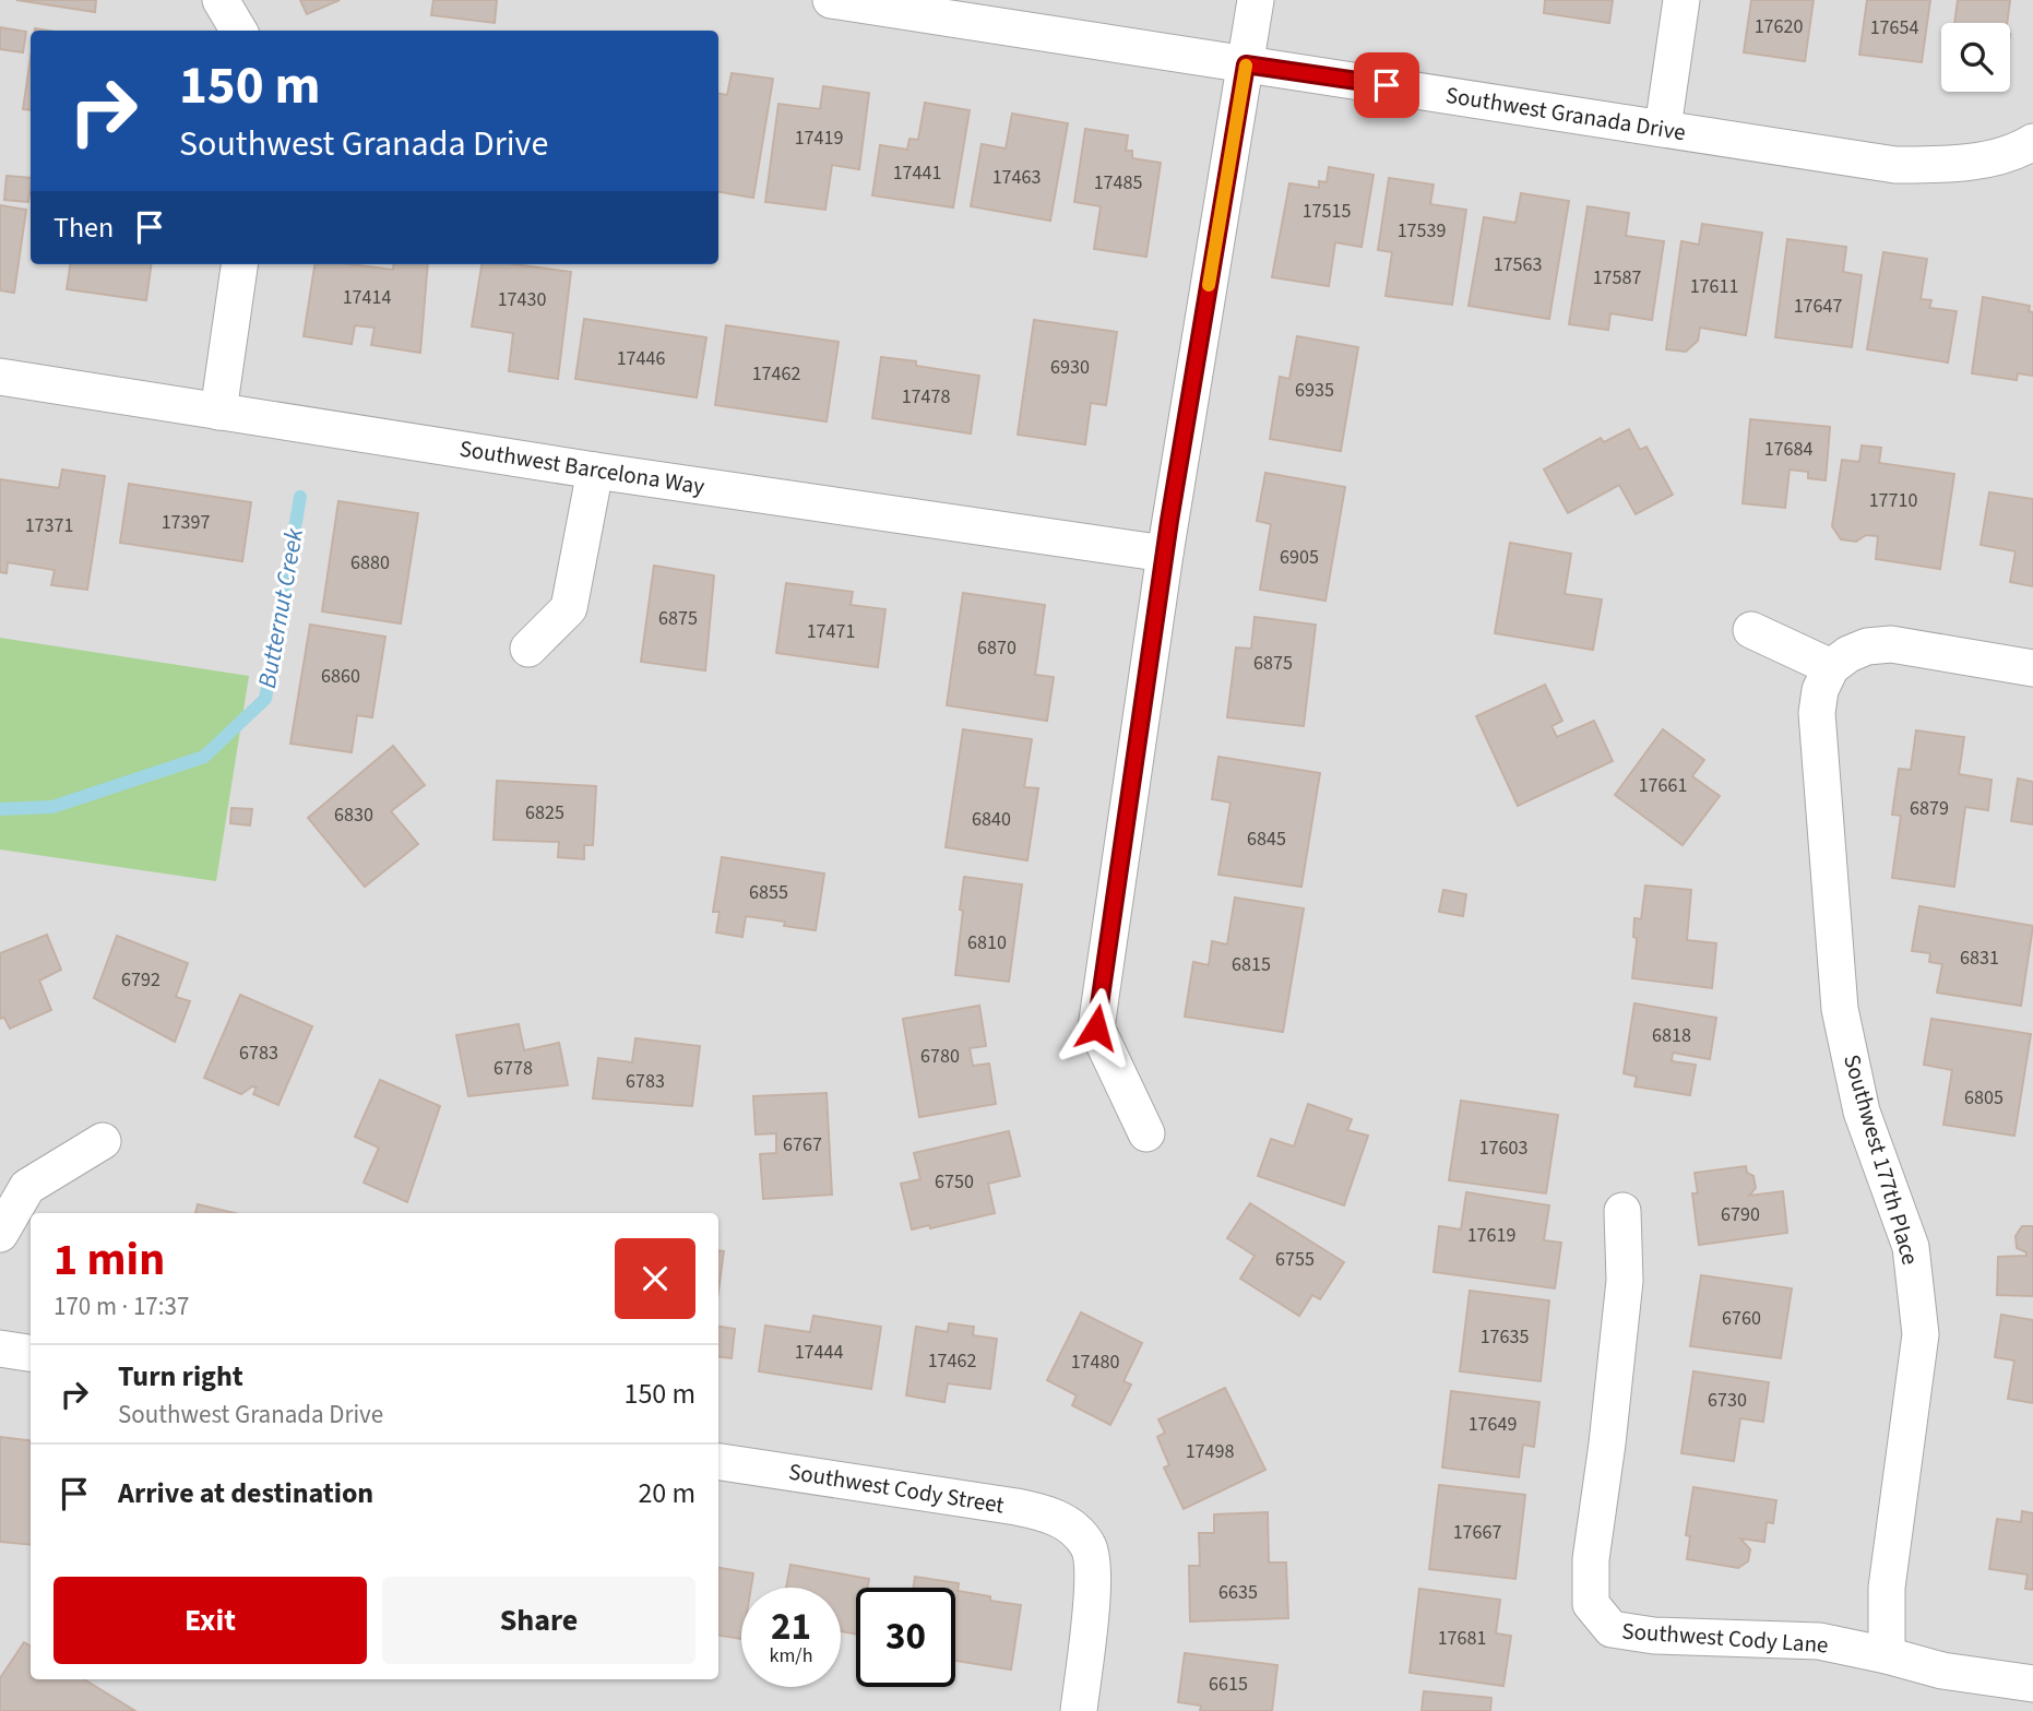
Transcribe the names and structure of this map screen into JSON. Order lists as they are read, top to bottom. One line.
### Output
{"streets":{"street":["Southwest Granada Drive","Southwest Barcelona Way","Southwest 177th Place","Southwest Cody Street","Southwest Cody Lane"]},"crossings":[["Southwest 177th Place","Southwest Cody Lane"]],"water":["Butternut Creek"],"house_numbers":["17620","17654","17419","17441","17463","17485","17515","17539","17563","17587","17611","17414","17430","17647","17446","6930","17462","6935","17478","17684","17710","17397","17371","6905","6880","6875","17471","6870","6875","6860","17661","6879","6825","6830","6840","6845","6855","6810","6831","6815","6792","6818","6783","6780","6778","6783","6805","6767","17603","6750","6790","17619","6755","6760","17635","17444","17462","17480","6730","17649","17498","17667","6635","17681","6615"],"page":{"turn":["150 m","Southwest Granada Drive"],"then":"Then","heading":["1 min","170 m · 17:37"],"list":[{"name":"Turn right","note":"Southwest Granada Drive","value":"150 m"},{"name":"Arrive at destination","value":"20 m"}],"buttons":["Exit","Share"],"speed":"21 km/h","limit":"30"}}
